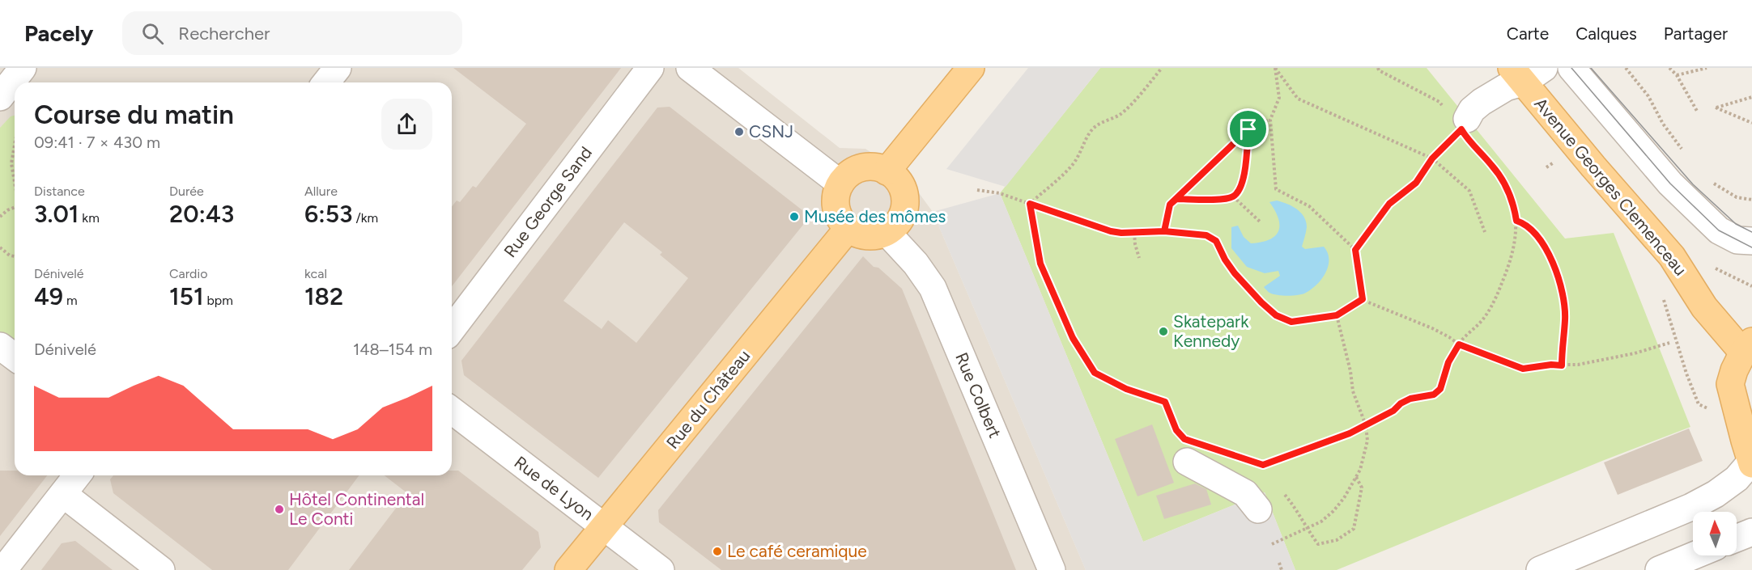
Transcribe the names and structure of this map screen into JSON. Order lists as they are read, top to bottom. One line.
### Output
{"streets":{"main road":["Avenue Georges Clemenceau","Rue du Château"],"street":["Rue George Sand","Rue Colbert","Rue de Lyon"]},"crossings":[["Rue Colbert","Rue du Château"],["Rue du Château","Rue de Lyon"]],"places":["CSNJ","Musée des mômes","Skatepark Kennedy","Hôtel Continental Le Conti","Le café ceramique"],"north":"top","page":{"header":"Pacely","search":"Rechercher","nav":["Carte","Calques","Partager"],"heading":["Course du matin","09:41 · 7 × 430 m"],"stats":[["Distance","3.01 km"],["Durée","20:43"],["Allure","6:53 /km"],["Dénivelé","49 m"],["Cardio","151 bpm"],["kcal","182"]],"chart":["Dénivelé","148–154 m"]}}
